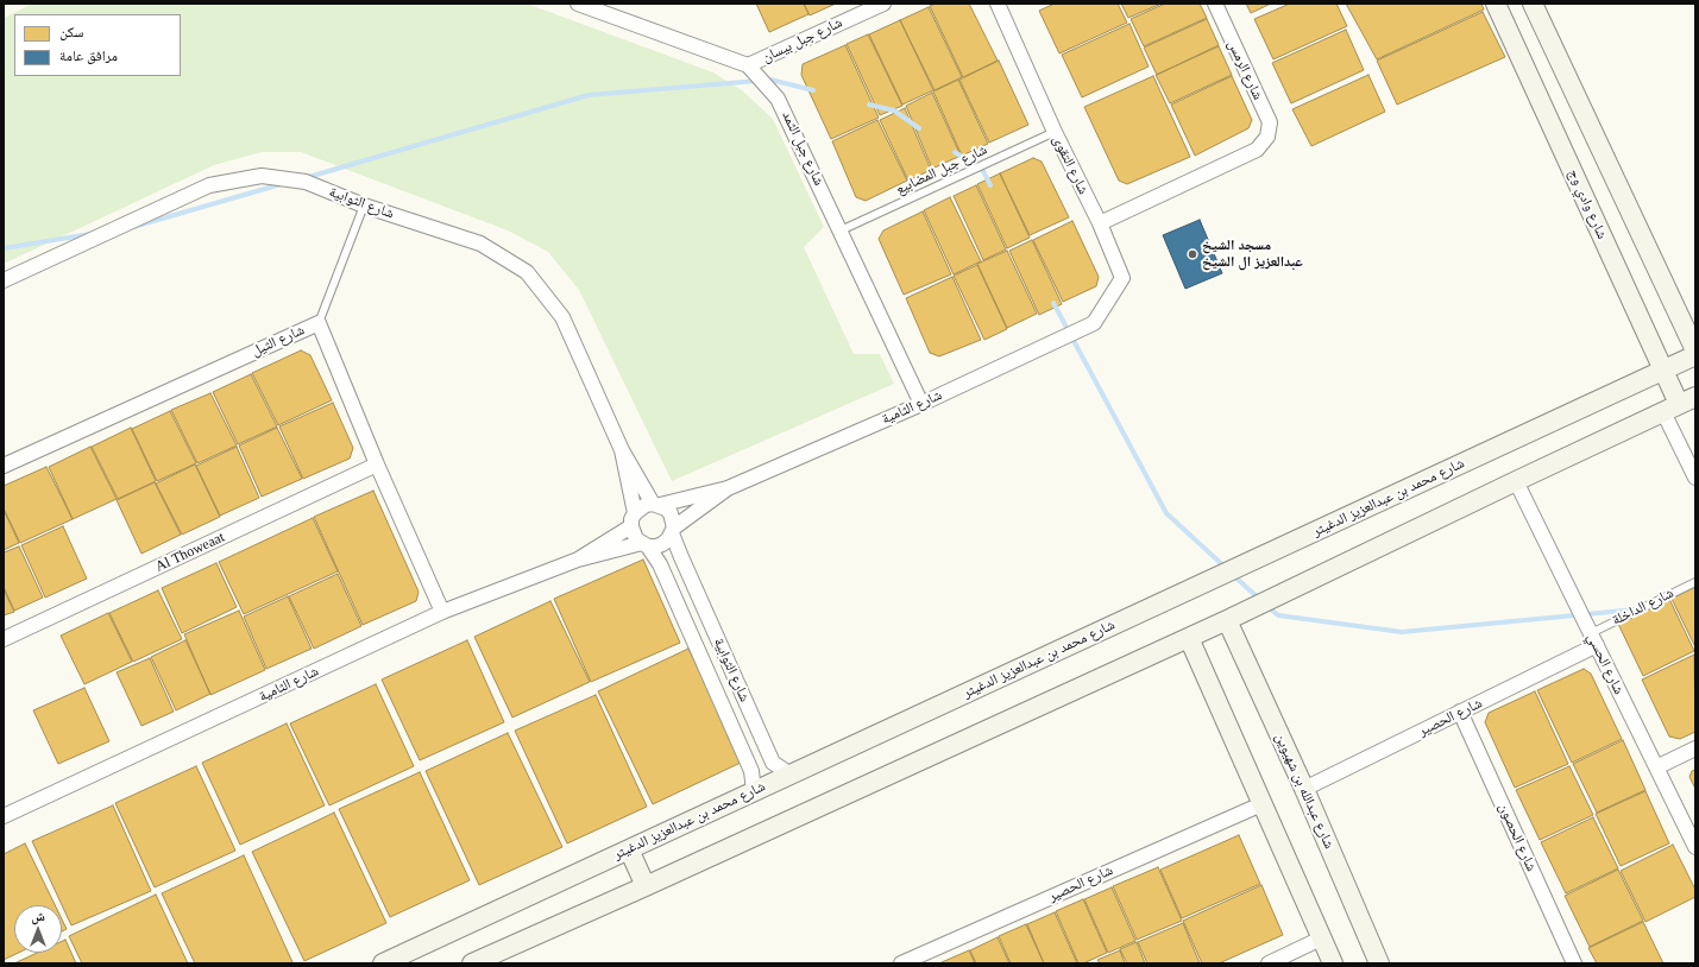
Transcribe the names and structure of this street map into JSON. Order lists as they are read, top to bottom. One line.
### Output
{"streets":{"street":["شارع جبل بيسان","شارع الرمس","شارع جبل الثمد","شارع التقوى","شارع الثوابية","شارع وادي وج","شارع الثيل","شارع الثامية","شارع محمد بن عبدالعزيز الدغيثر","Al Thoweaat","شارع الحسي","شارع الحصير","شارع عبدالله بن شهيوين","شارع الحصون"],"lane":["شارع جبل المضابيع","شارع الداخلة"]},"crossings":[["شارع جبل بيسان","شارع جبل الثمد"],["شارع الرمس","شارع التقوى"],["شارع جبل الثمد","شارع جبل المضابيع"],["شارع جبل الثمد","شارع الثامية"],["شارع التقوى","شارع جبل المضابيع"],["شارع التقوى","شارع الثامية"],["شارع الثوابية","شارع محمد بن عبدالعزيز الدغيثر"],["شارع وادي وج","شارع محمد بن عبدالعزيز الدغيثر"],["شارع الثيل","شارع الثامية"],["شارع الثيل","Al Thoweaat"],["شارع الداخلة","شارع الحسي"],["شارع الداخلة","شارع الحصير"],["شارع الحسي","شارع الحصير"],["شارع الحصير","شارع عبدالله بن شهيوين"],["شارع الحصير","شارع الحصون"]],"places":["مسجد الشيخ عبدالعزيز ال الشيخ"],"legend":["سكن","مرافق عامة"],"north":"top"}
